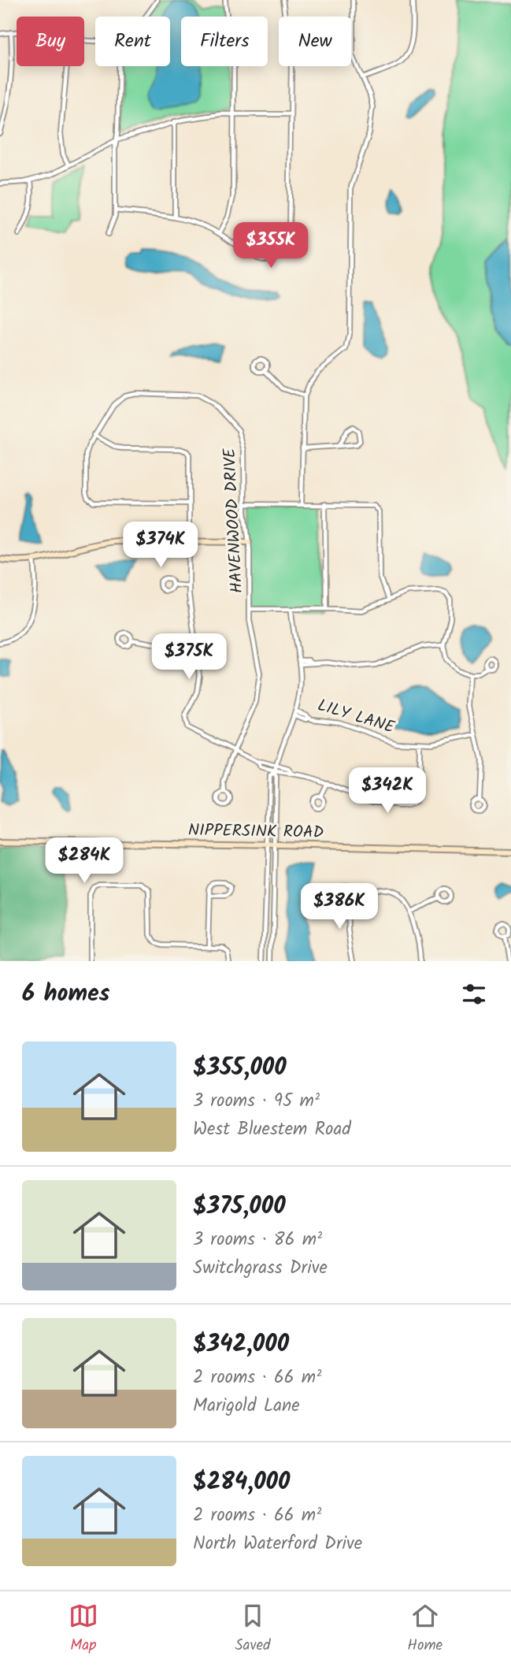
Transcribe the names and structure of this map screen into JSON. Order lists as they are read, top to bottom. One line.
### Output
{"streets":{"street":["HAVENWOOD DRIVE","LILY LANE","NIPPERSINK ROAD"]},"page":{"chip":["Buy","Rent","Filters","New"],"price":["$355K","$374K","$375K","$342K","$284K","$386K"],"heading":"6 homes","list":[{"name":"$355,000","note":"3 rooms · 95 m² · West Bluestem Road"},{"name":"$375,000","note":"3 rooms · 86 m² · Switchgrass Drive"},{"name":"$342,000","note":"2 rooms · 66 m² · Marigold Lane"},{"name":"$284,000","note":"2 rooms · 66 m² · North Waterford Drive"}],"tabs":["Map","Saved","Home"]}}
